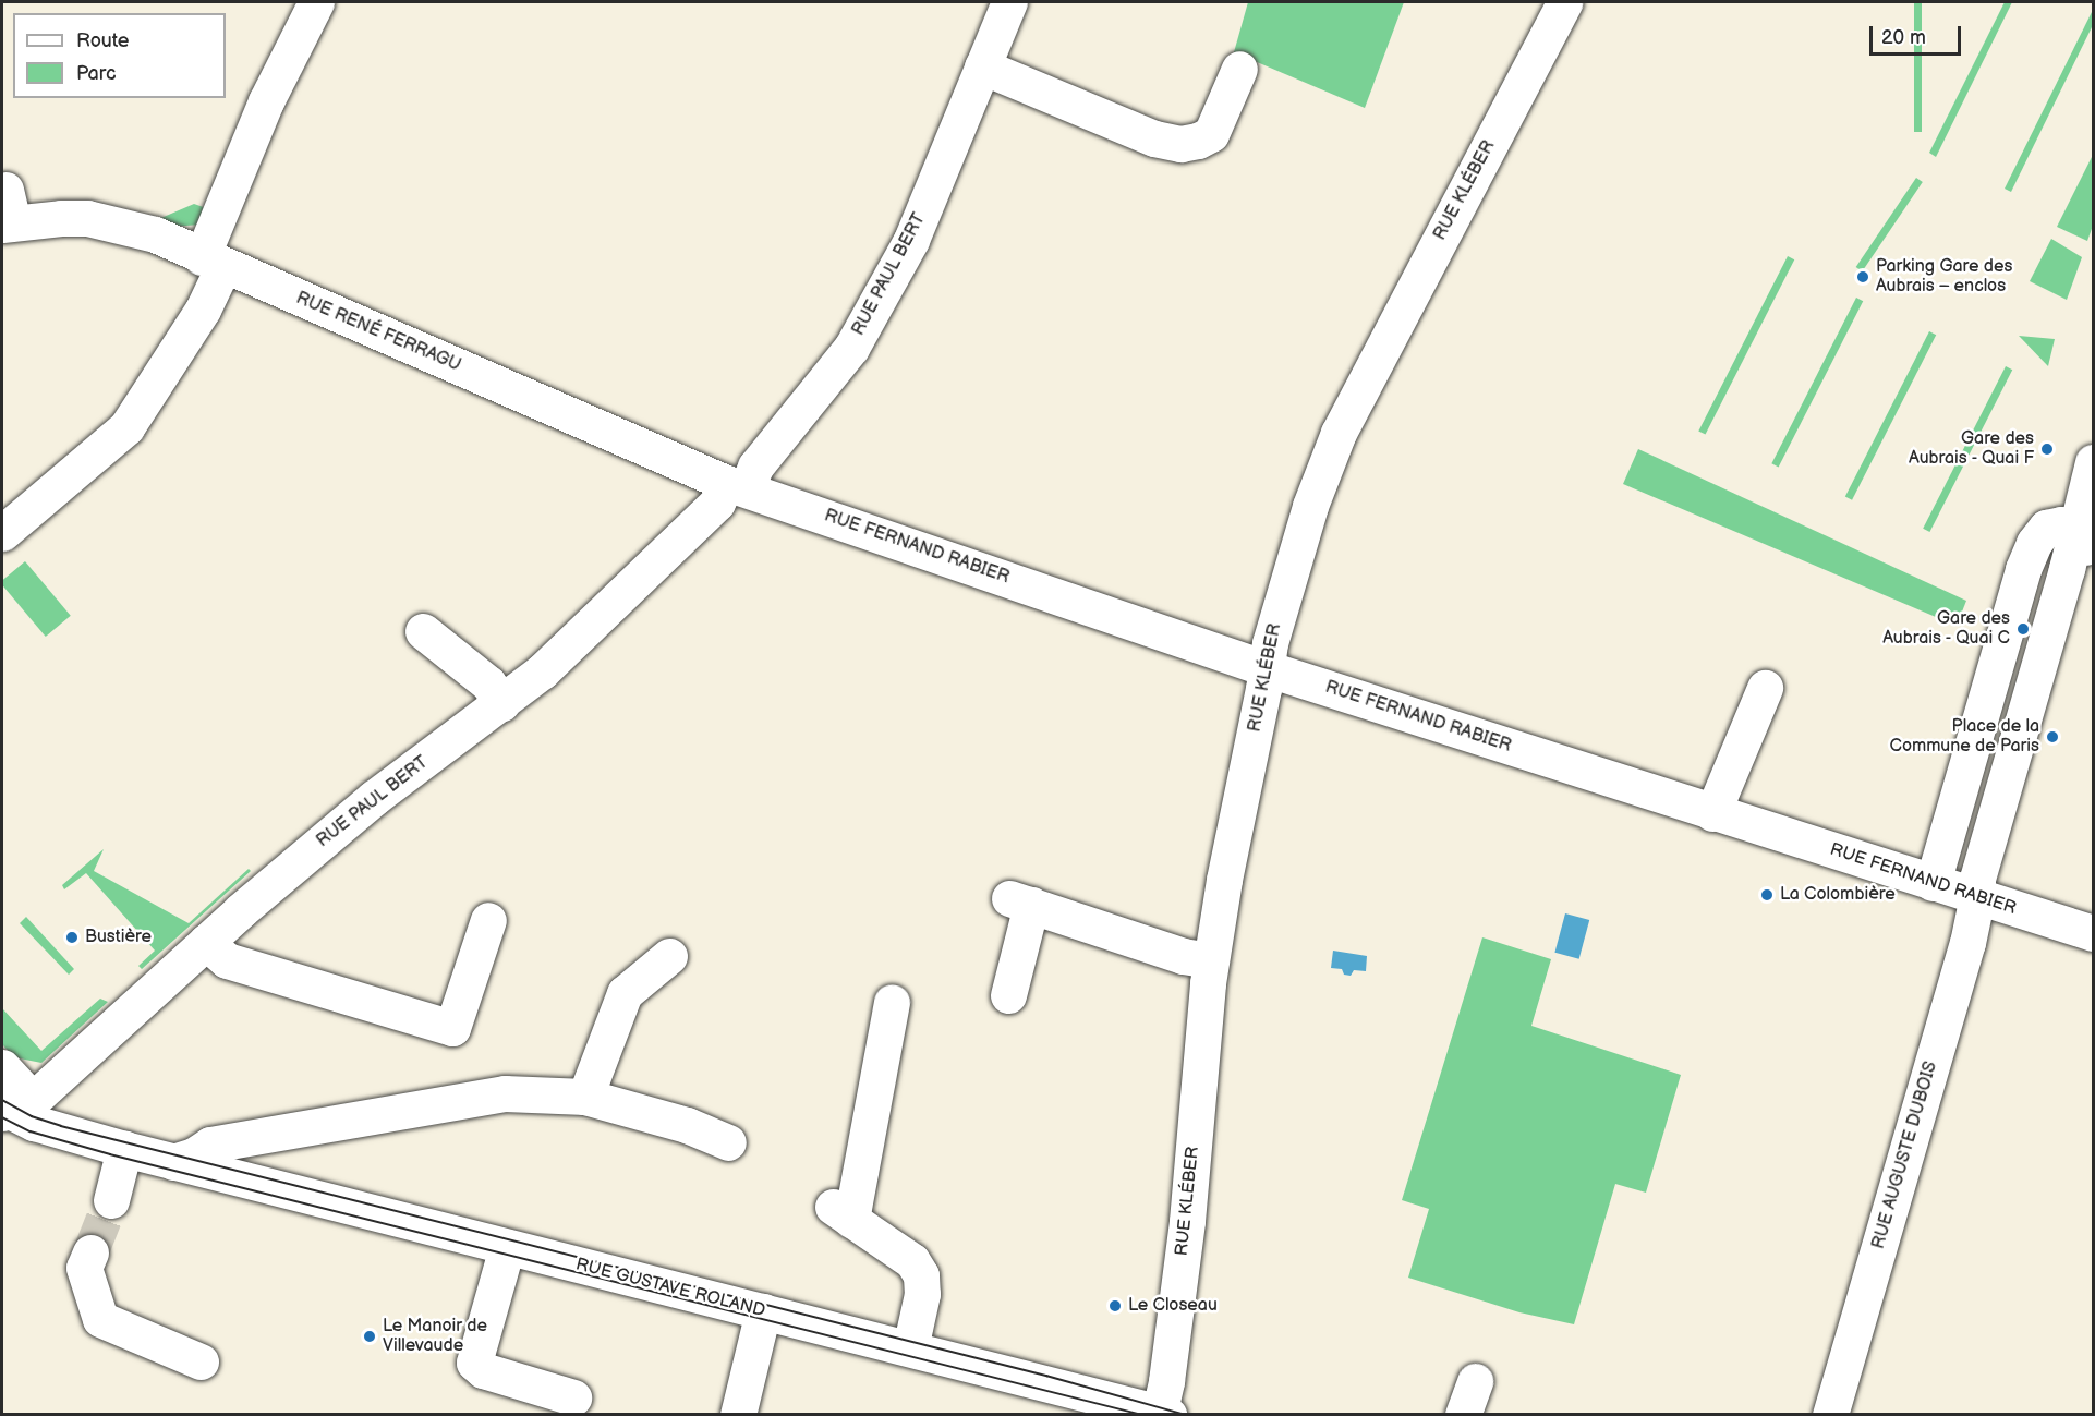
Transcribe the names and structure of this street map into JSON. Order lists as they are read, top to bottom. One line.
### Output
{"streets":{"street":["RUE KLÉBER","RUE PAUL BERT","RUE RENÉ FERRAGU","RUE FERNAND RABIER","RUE AUGUSTE DUBOIS","RUE GUSTAVE ROLAND"]},"crossings":[["RUE KLÉBER","RUE FERNAND RABIER"],["RUE KLÉBER","RUE GUSTAVE ROLAND"],["RUE PAUL BERT","RUE RENÉ FERRAGU"],["RUE PAUL BERT","RUE FERNAND RABIER"],["RUE PAUL BERT","RUE GUSTAVE ROLAND"],["RUE RENÉ FERRAGU","RUE FERNAND RABIER"],["RUE FERNAND RABIER","RUE AUGUSTE DUBOIS"]],"places":["Parking Gare des Aubrais – enclos","Gare des Aubrais - Quai F","Gare des Aubrais - Quai C","Place de la Commune de Paris","La Colombière","Bustière","Le Closeau","Le Manoir de Villevaude"],"legend":["Route","Parc"],"scale_bar":"20 m"}
